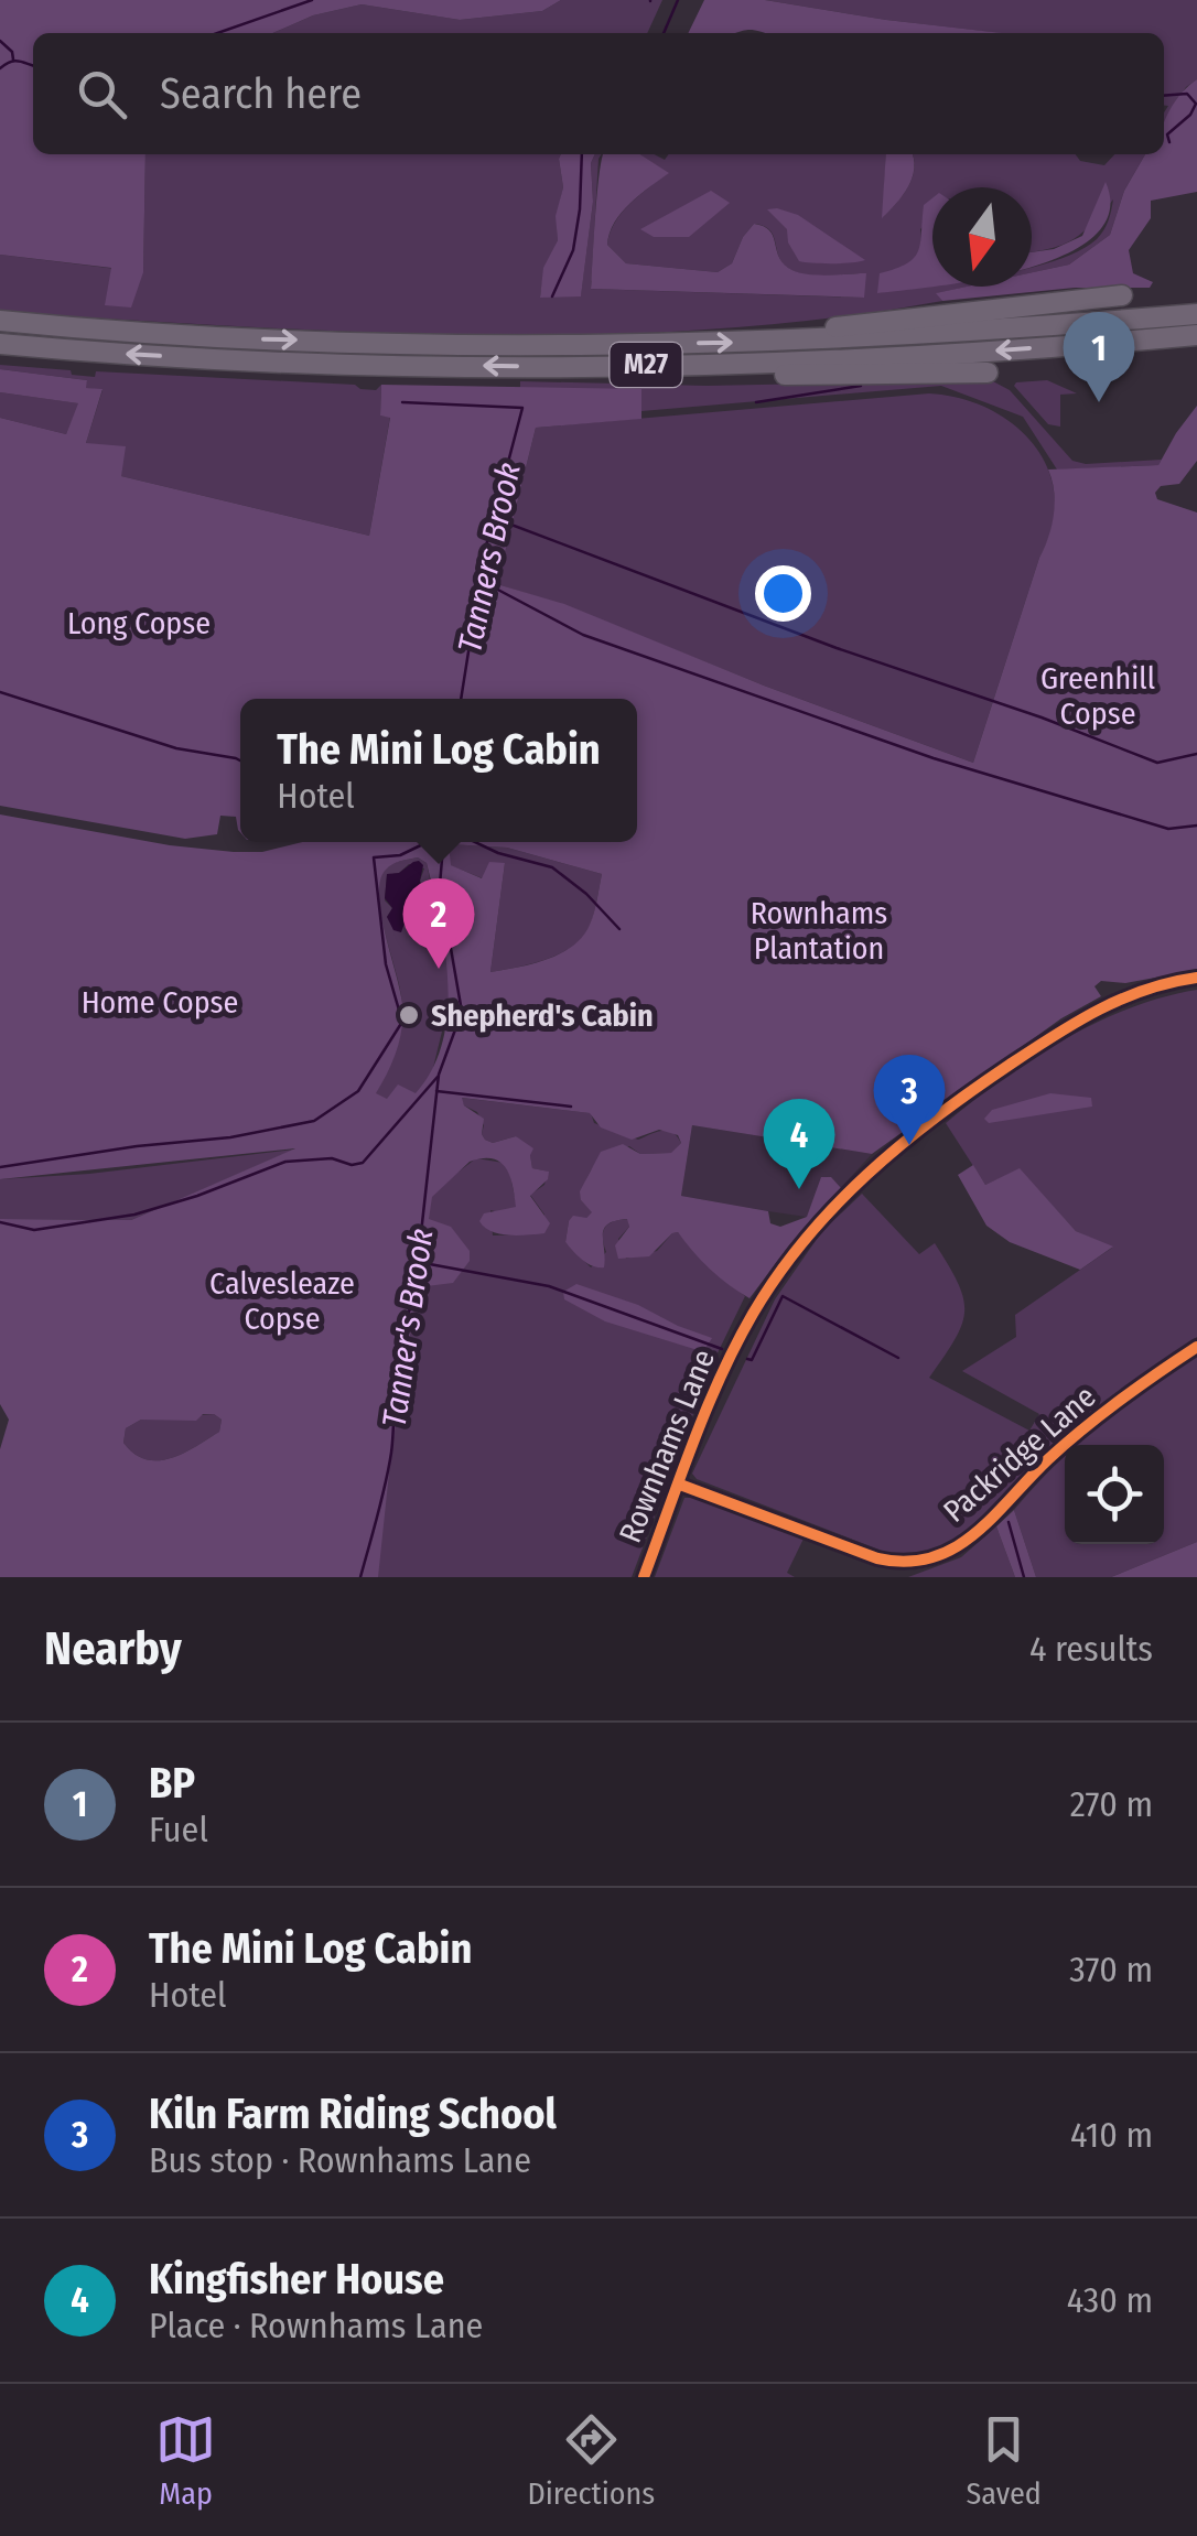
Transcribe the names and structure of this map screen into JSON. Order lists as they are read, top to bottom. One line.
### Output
{"streets":{"highway":["M27"],"street":["Rownhams Lane","Packridge Lane"]},"crossings":[["Rownhams Lane","Packridge Lane"]],"water":["Tanners Brook","Tanner's Brook"],"parks":["Long Copse","Greenhill Copse","Rownhams Plantation","Home Copse","Calvesleaze Copse"],"places":["Shepherd's Cabin"],"north":"bottom","page":{"search":"Search here","pins":["1","2","3","4"],"popup":["The Mini Log Cabin","Hotel"],"heading":["Nearby","4 results"],"list":[{"mark":"1","name":"BP","note":"Fuel","value":"270 m"},{"mark":"2","name":"The Mini Log Cabin","note":"Hotel","value":"370 m"},{"mark":"3","name":"Kiln Farm Riding School","note":"Bus stop · Rownhams Lane","value":"410 m"},{"mark":"4","name":"Kingfisher House","note":"Place · Rownhams Lane","value":"430 m"}],"nav":["Map","Directions","Saved"]}}
